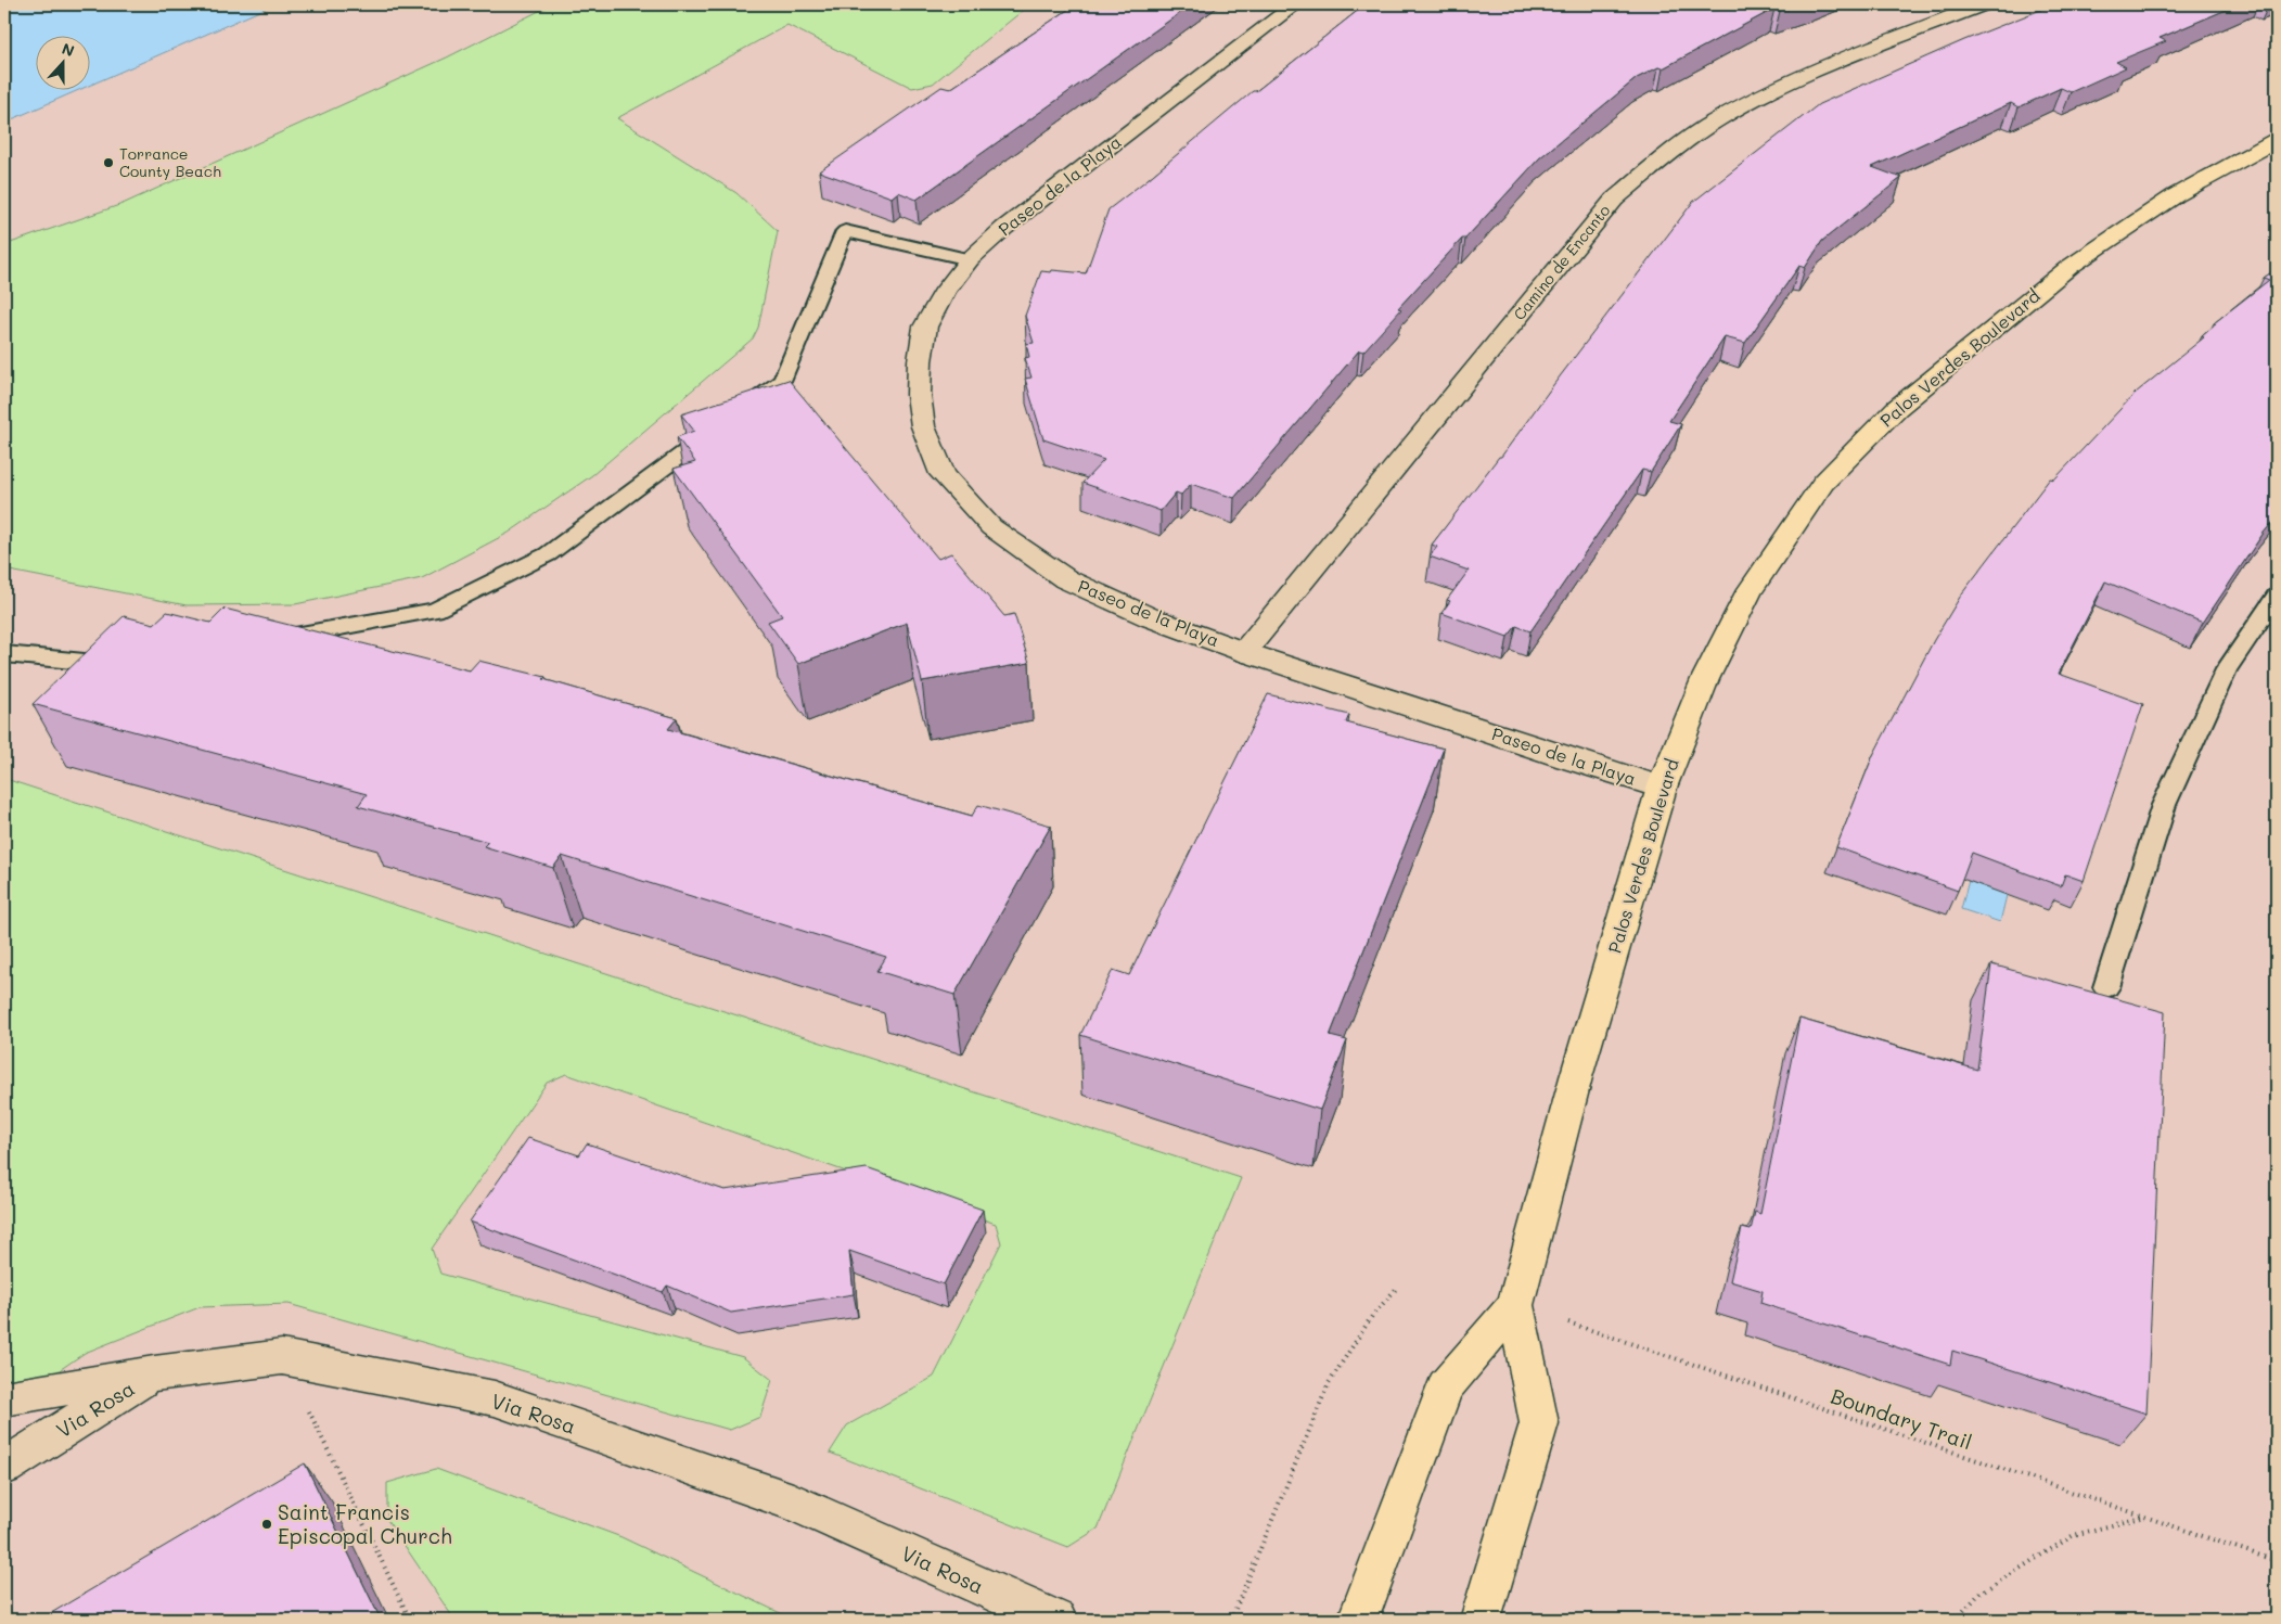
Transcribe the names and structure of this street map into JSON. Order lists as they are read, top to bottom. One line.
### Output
{"streets":{"main road":["Palos Verdes Boulevard"],"street":["Paseo de la Playa","Camino de Encanto","Via Rosa"],"path":["Boundary Trail"]},"crossings":[["Paseo de la Playa","Camino de Encanto"],["Paseo de la Playa","Palos Verdes Boulevard"],["Palos Verdes Boulevard","Boundary Trail"]],"places":["Torrance County Beach","Saint Francis Episcopal Church"],"north":"top"}
